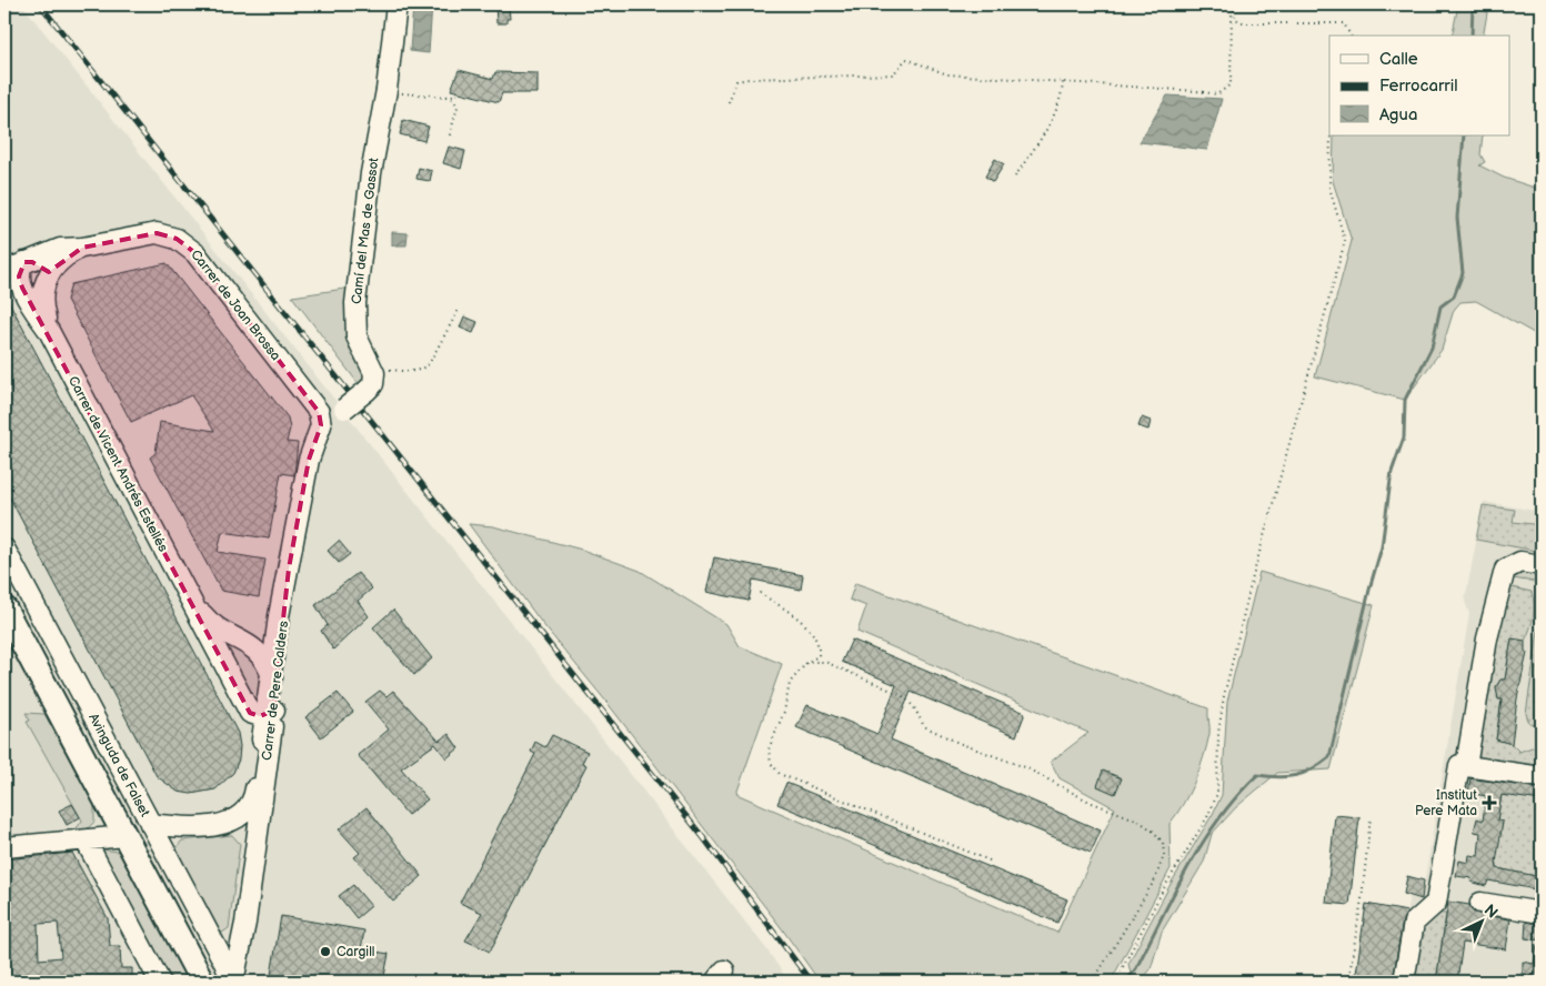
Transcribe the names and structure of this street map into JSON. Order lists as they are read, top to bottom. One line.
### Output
{"streets":{"main road":["Avinguda de Falset"],"street":["Camí del Mas de Gassot","Carrer de Joan Brossa","Carrer de Vicent Andrés Estellés","Carrer de Pere Calders"]},"crossings":[["Carrer de Joan Brossa","Carrer de Pere Calders"],["Carrer de Vicent Andrés Estellés","Carrer de Pere Calders"],["Carrer de Pere Calders","Avinguda de Falset"]],"places":{"health":["Institut Pere Mata"],"other":["Cargill"]},"legend":["Calle","Ferrocarril","Agua"],"north":"top right"}
